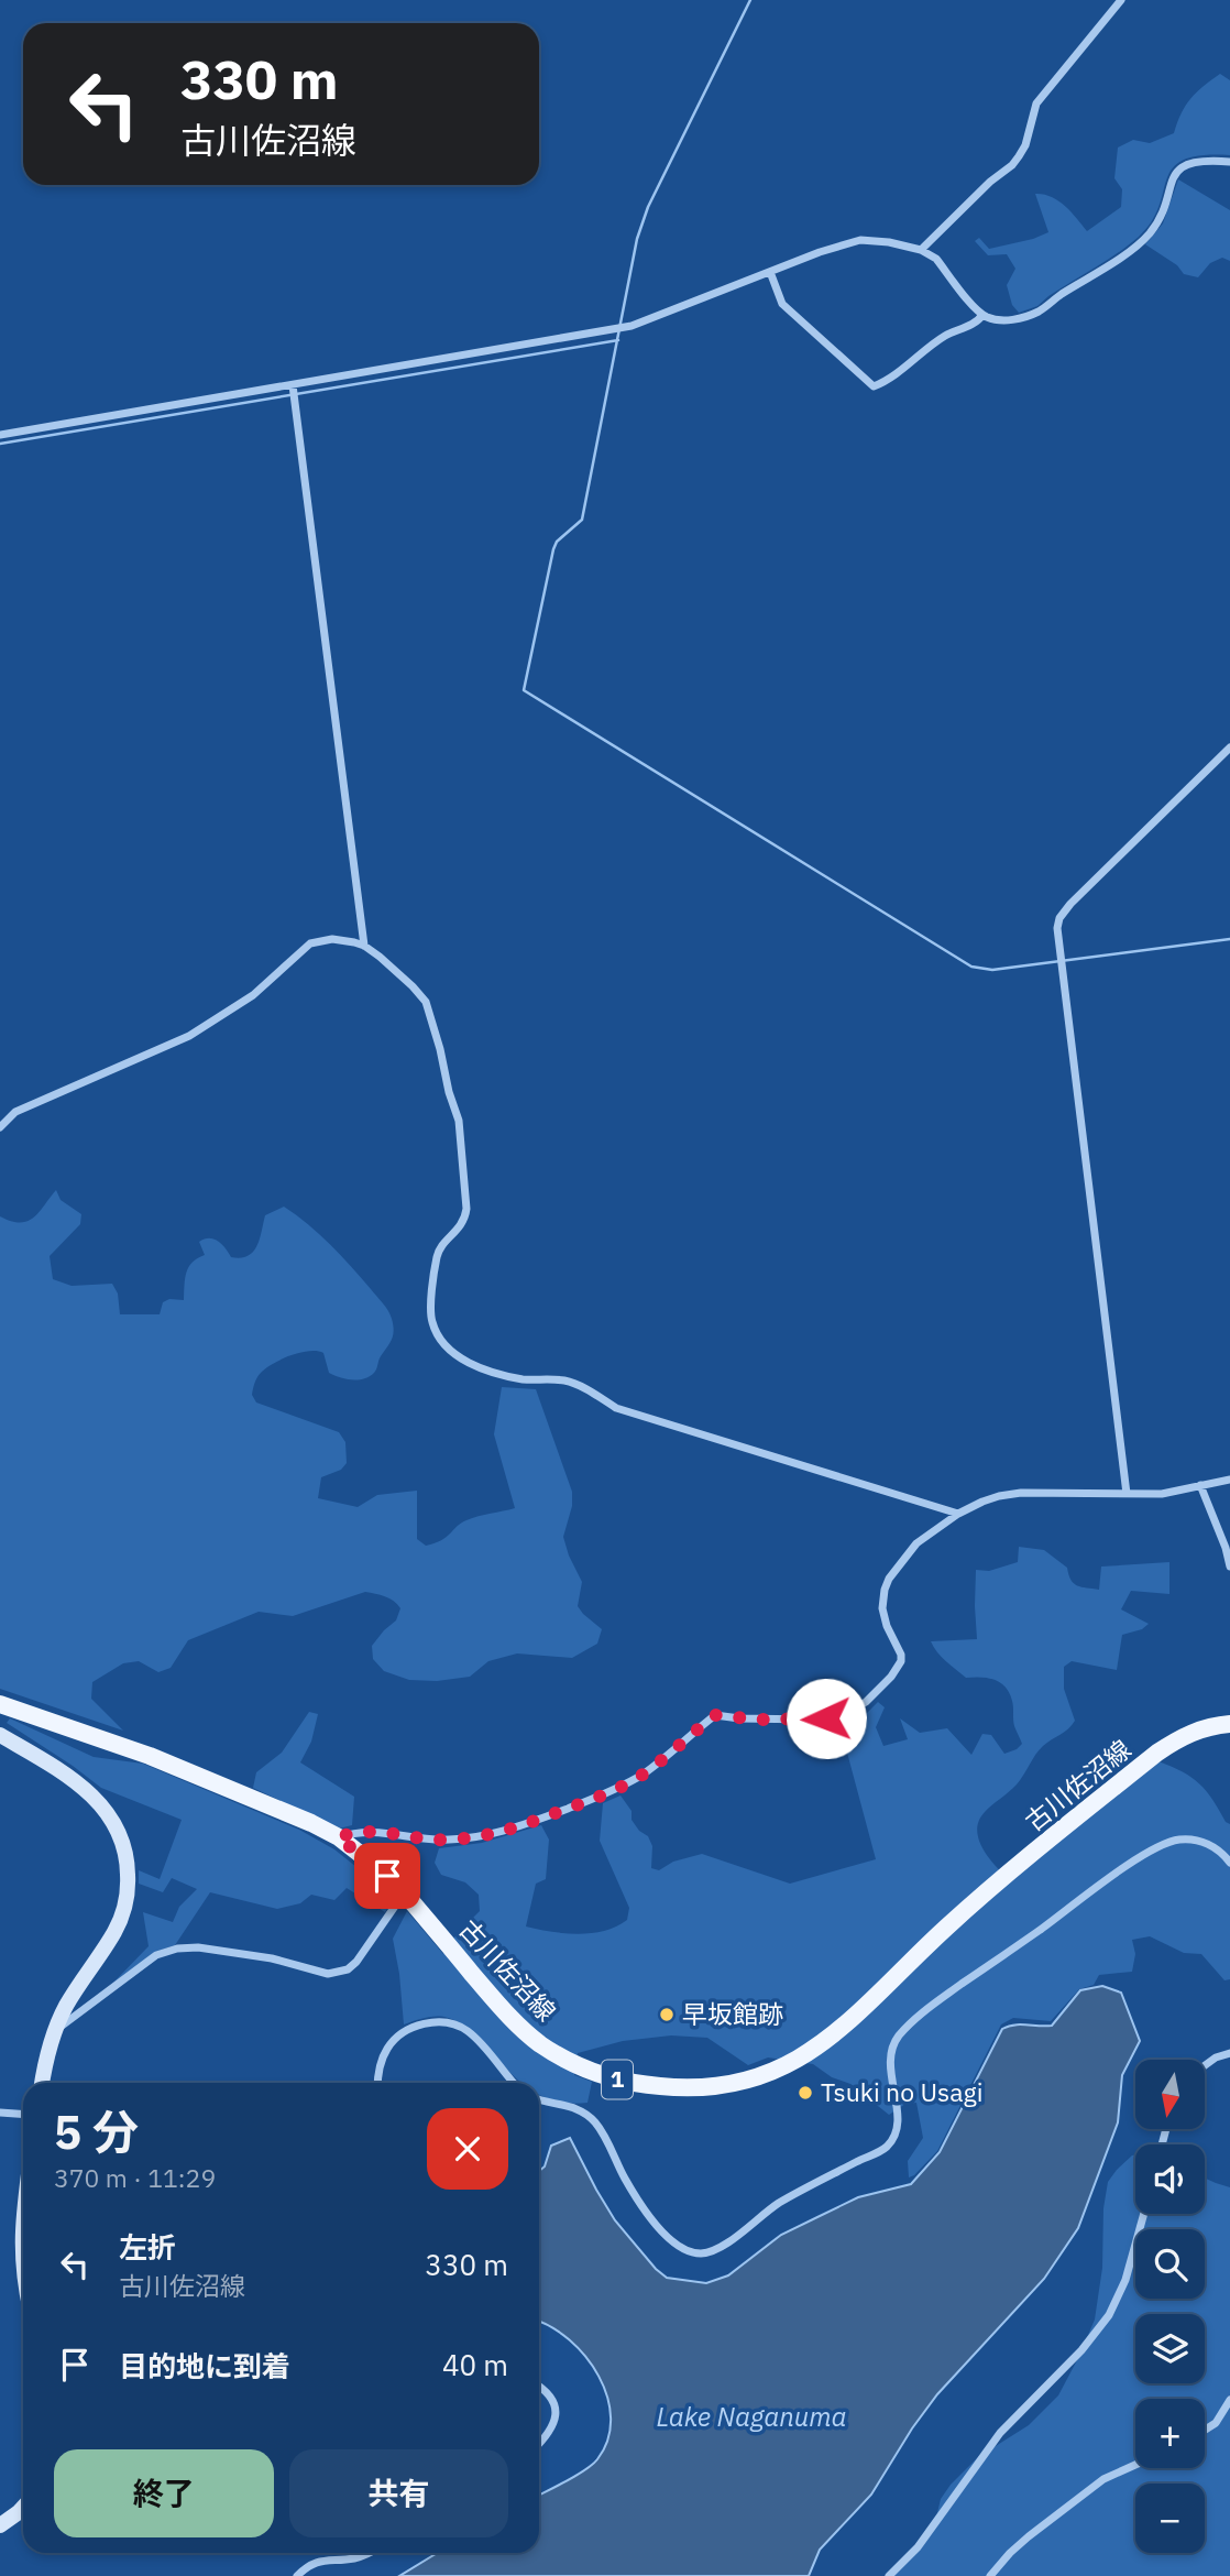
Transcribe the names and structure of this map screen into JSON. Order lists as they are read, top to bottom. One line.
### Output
{"streets":{"main road":["古川佐沼線","1"]},"water":["Lake Naganuma"],"places":["早坂館跡","Tsuki no Usagi"],"north":"bottom","page":{"turn":["330 m","古川佐沼線"],"map_buttons":["+","−"],"heading":["5 分","370 m · 11:29"],"list":[{"name":"左折","note":"古川佐沼線","value":"330 m"},{"name":"目的地に到着","value":"40 m"}],"buttons":["終了","共有"]}}
